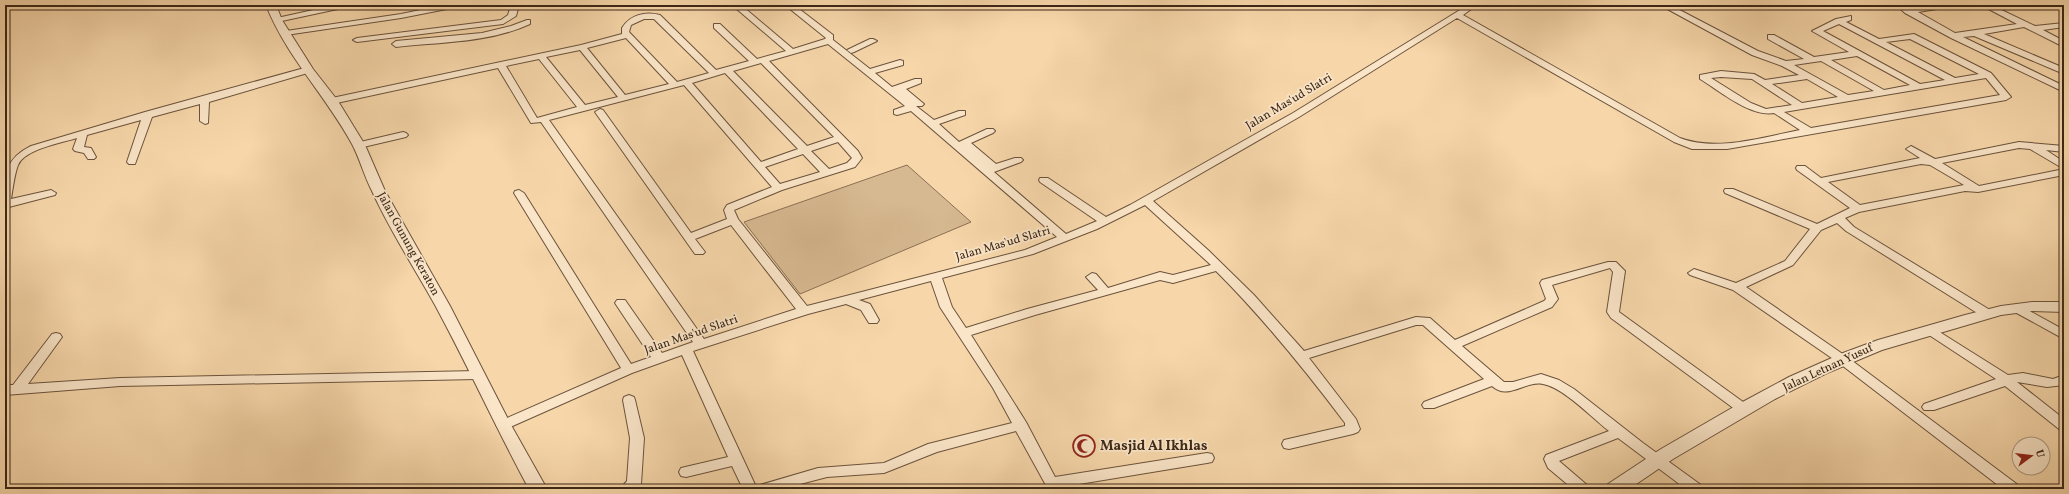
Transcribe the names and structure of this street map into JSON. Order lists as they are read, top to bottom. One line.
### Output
{"streets":{"street":["Jalan Mas'ud Slatri","Jalan Gunung Keraton","Jalan Letnan Yusuf"]},"crossings":[["Jalan Mas'ud Slatri","Jalan Gunung Keraton"]],"places":{"mosque":["Masjid Al Ikhlas"]},"north":"right"}
